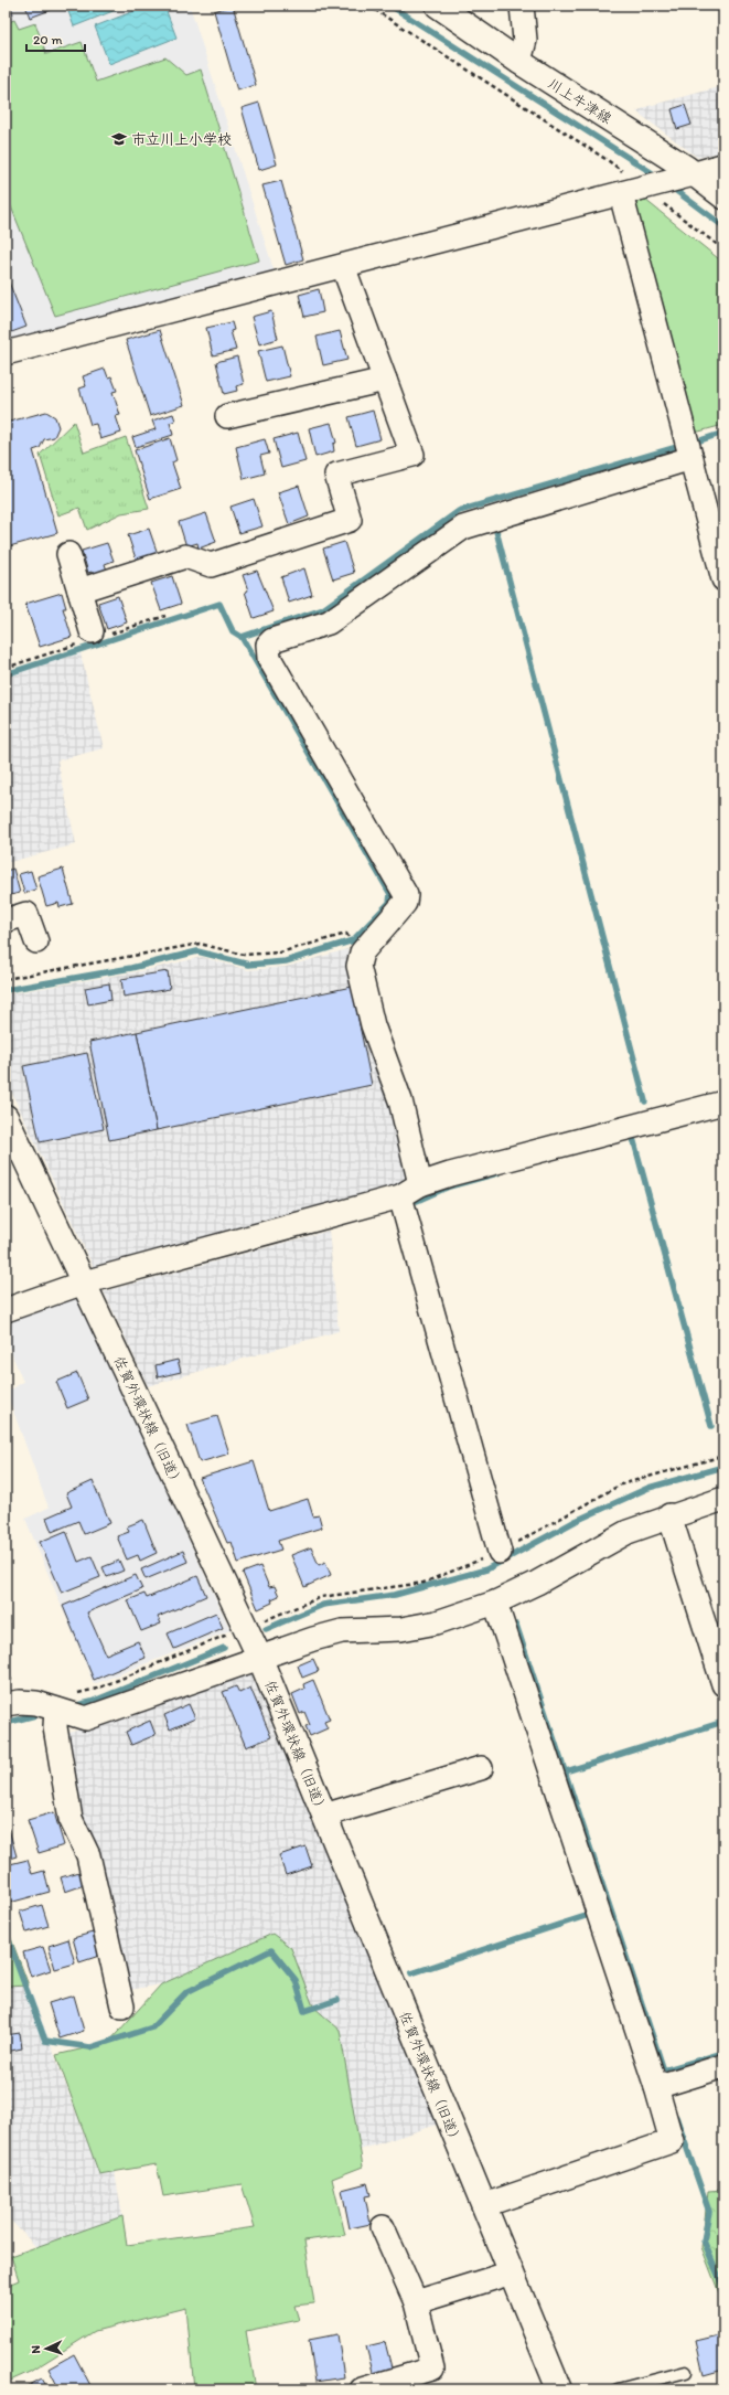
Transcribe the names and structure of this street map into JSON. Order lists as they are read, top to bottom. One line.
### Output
{"streets":{"street":["川上牛津線","佐賀外環状線（旧道）"]},"places":{"school or university":["市立川上小学校"]},"scale_bar":"20 m","north":"left"}
